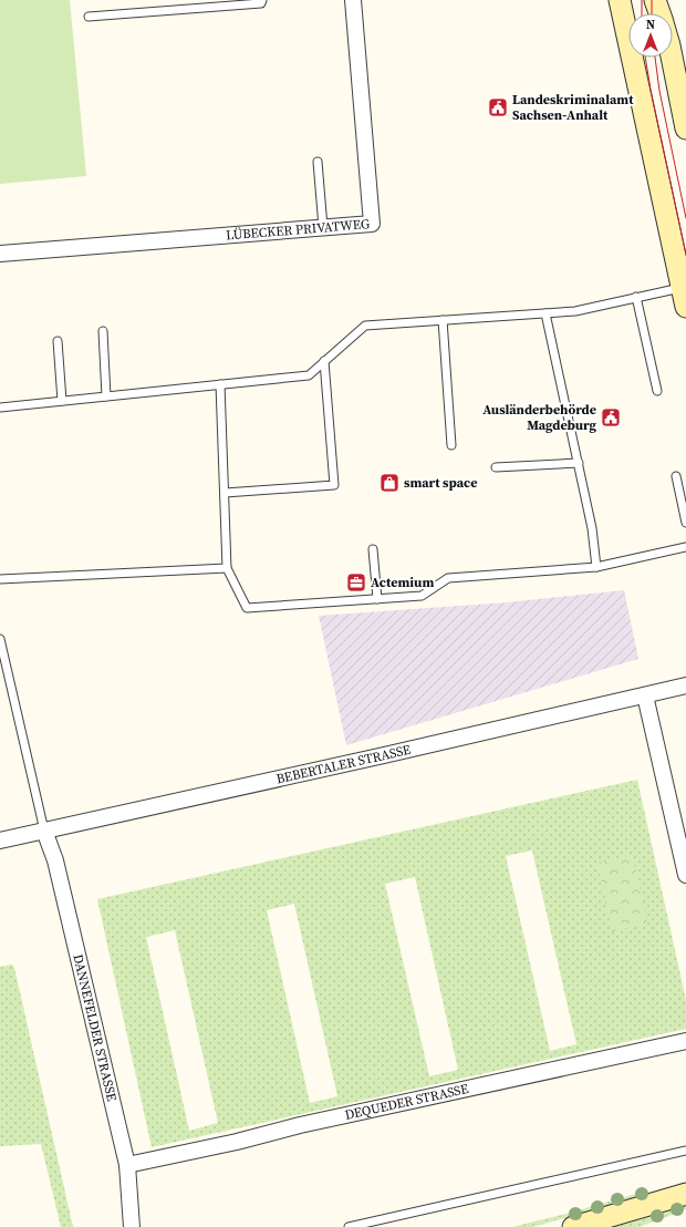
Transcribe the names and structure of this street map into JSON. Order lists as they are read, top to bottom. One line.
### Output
{"streets":{"street":["LÜBECKER PRIVATWEG","BEBERTALER STRASSE","DANNEFELDER STRASSE","DEQUEDER STRASSE"]},"crossings":[["BEBERTALER STRASSE","DANNEFELDER STRASSE"],["DANNEFELDER STRASSE","DEQUEDER STRASSE"]],"places":{"public building":["Landeskriminalamt Sachsen-Anhalt","Ausländerbehörde Magdeburg"],"shop":["smart space"],"office":["Actemium"]},"north":"top"}
